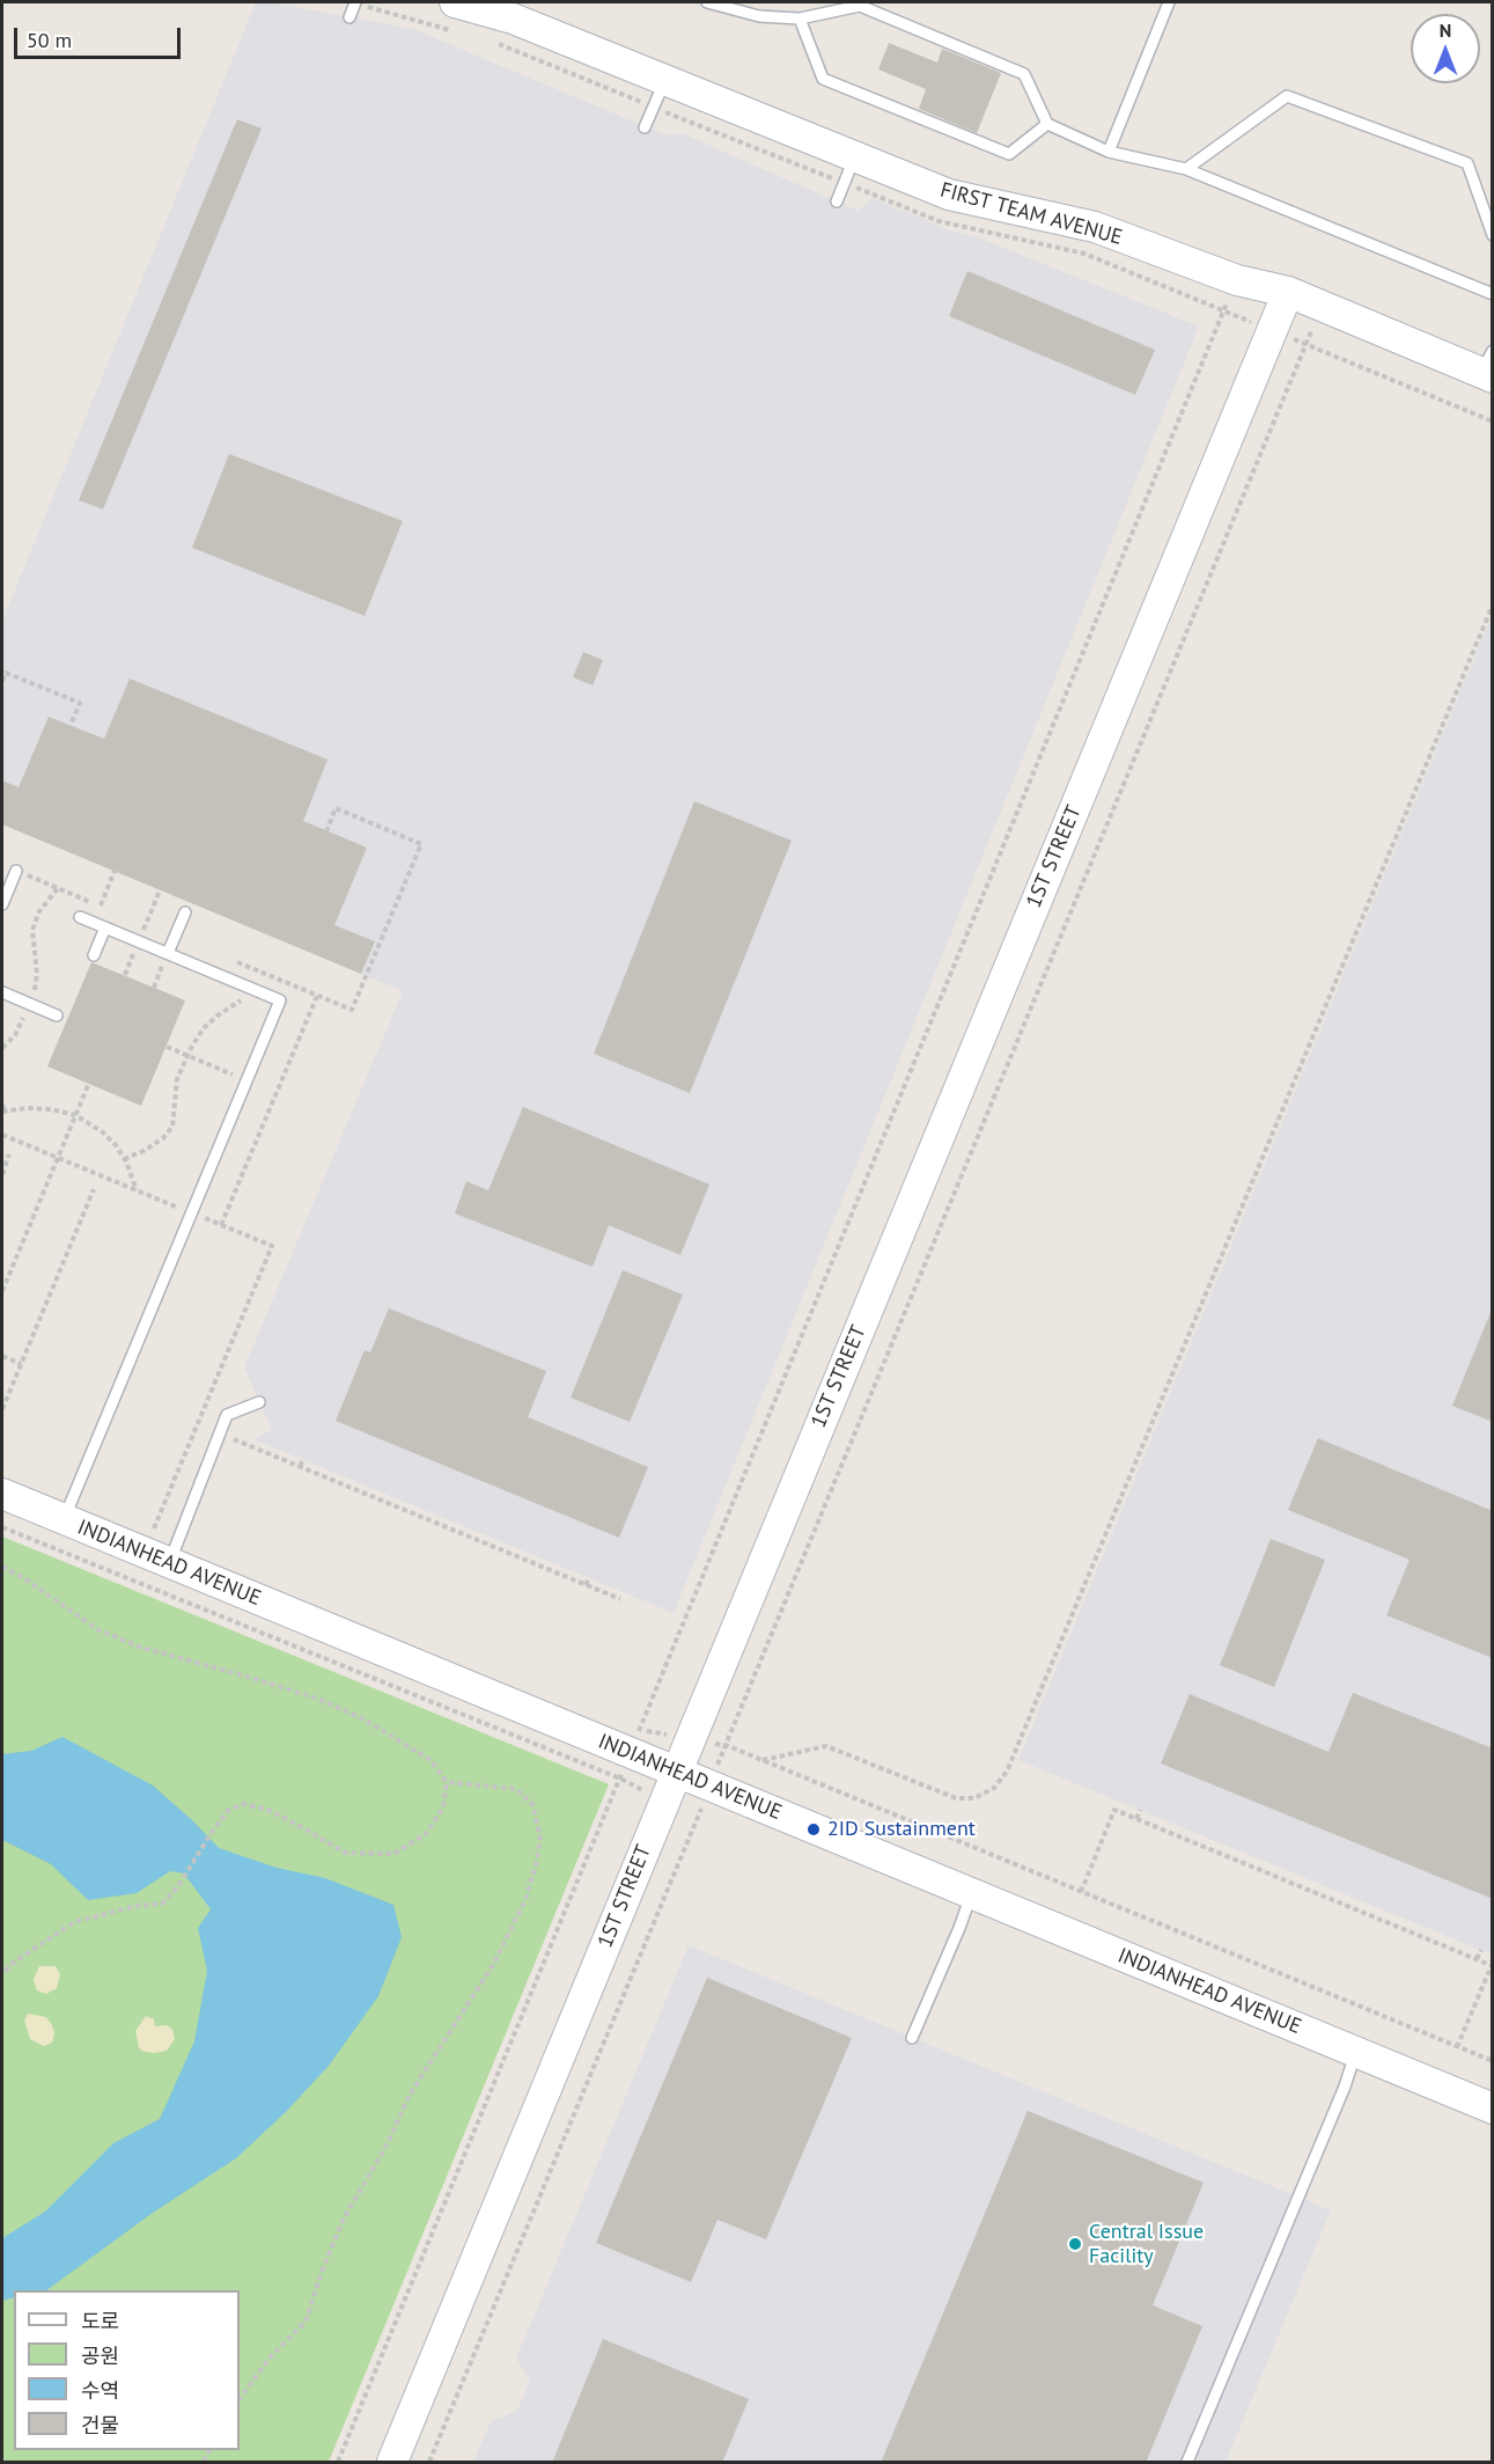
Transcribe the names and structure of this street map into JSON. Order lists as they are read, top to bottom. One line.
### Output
{"streets":{"main road":["FIRST TEAM AVENUE","1ST STREET","INDIANHEAD AVENUE"]},"crossings":[["FIRST TEAM AVENUE","1ST STREET"],["1ST STREET","INDIANHEAD AVENUE"]],"places":["2ID Sustainment","Central Issue Facility"],"legend":["도로","공원","수역","건물"],"scale_bar":"50 m","north":"top"}
